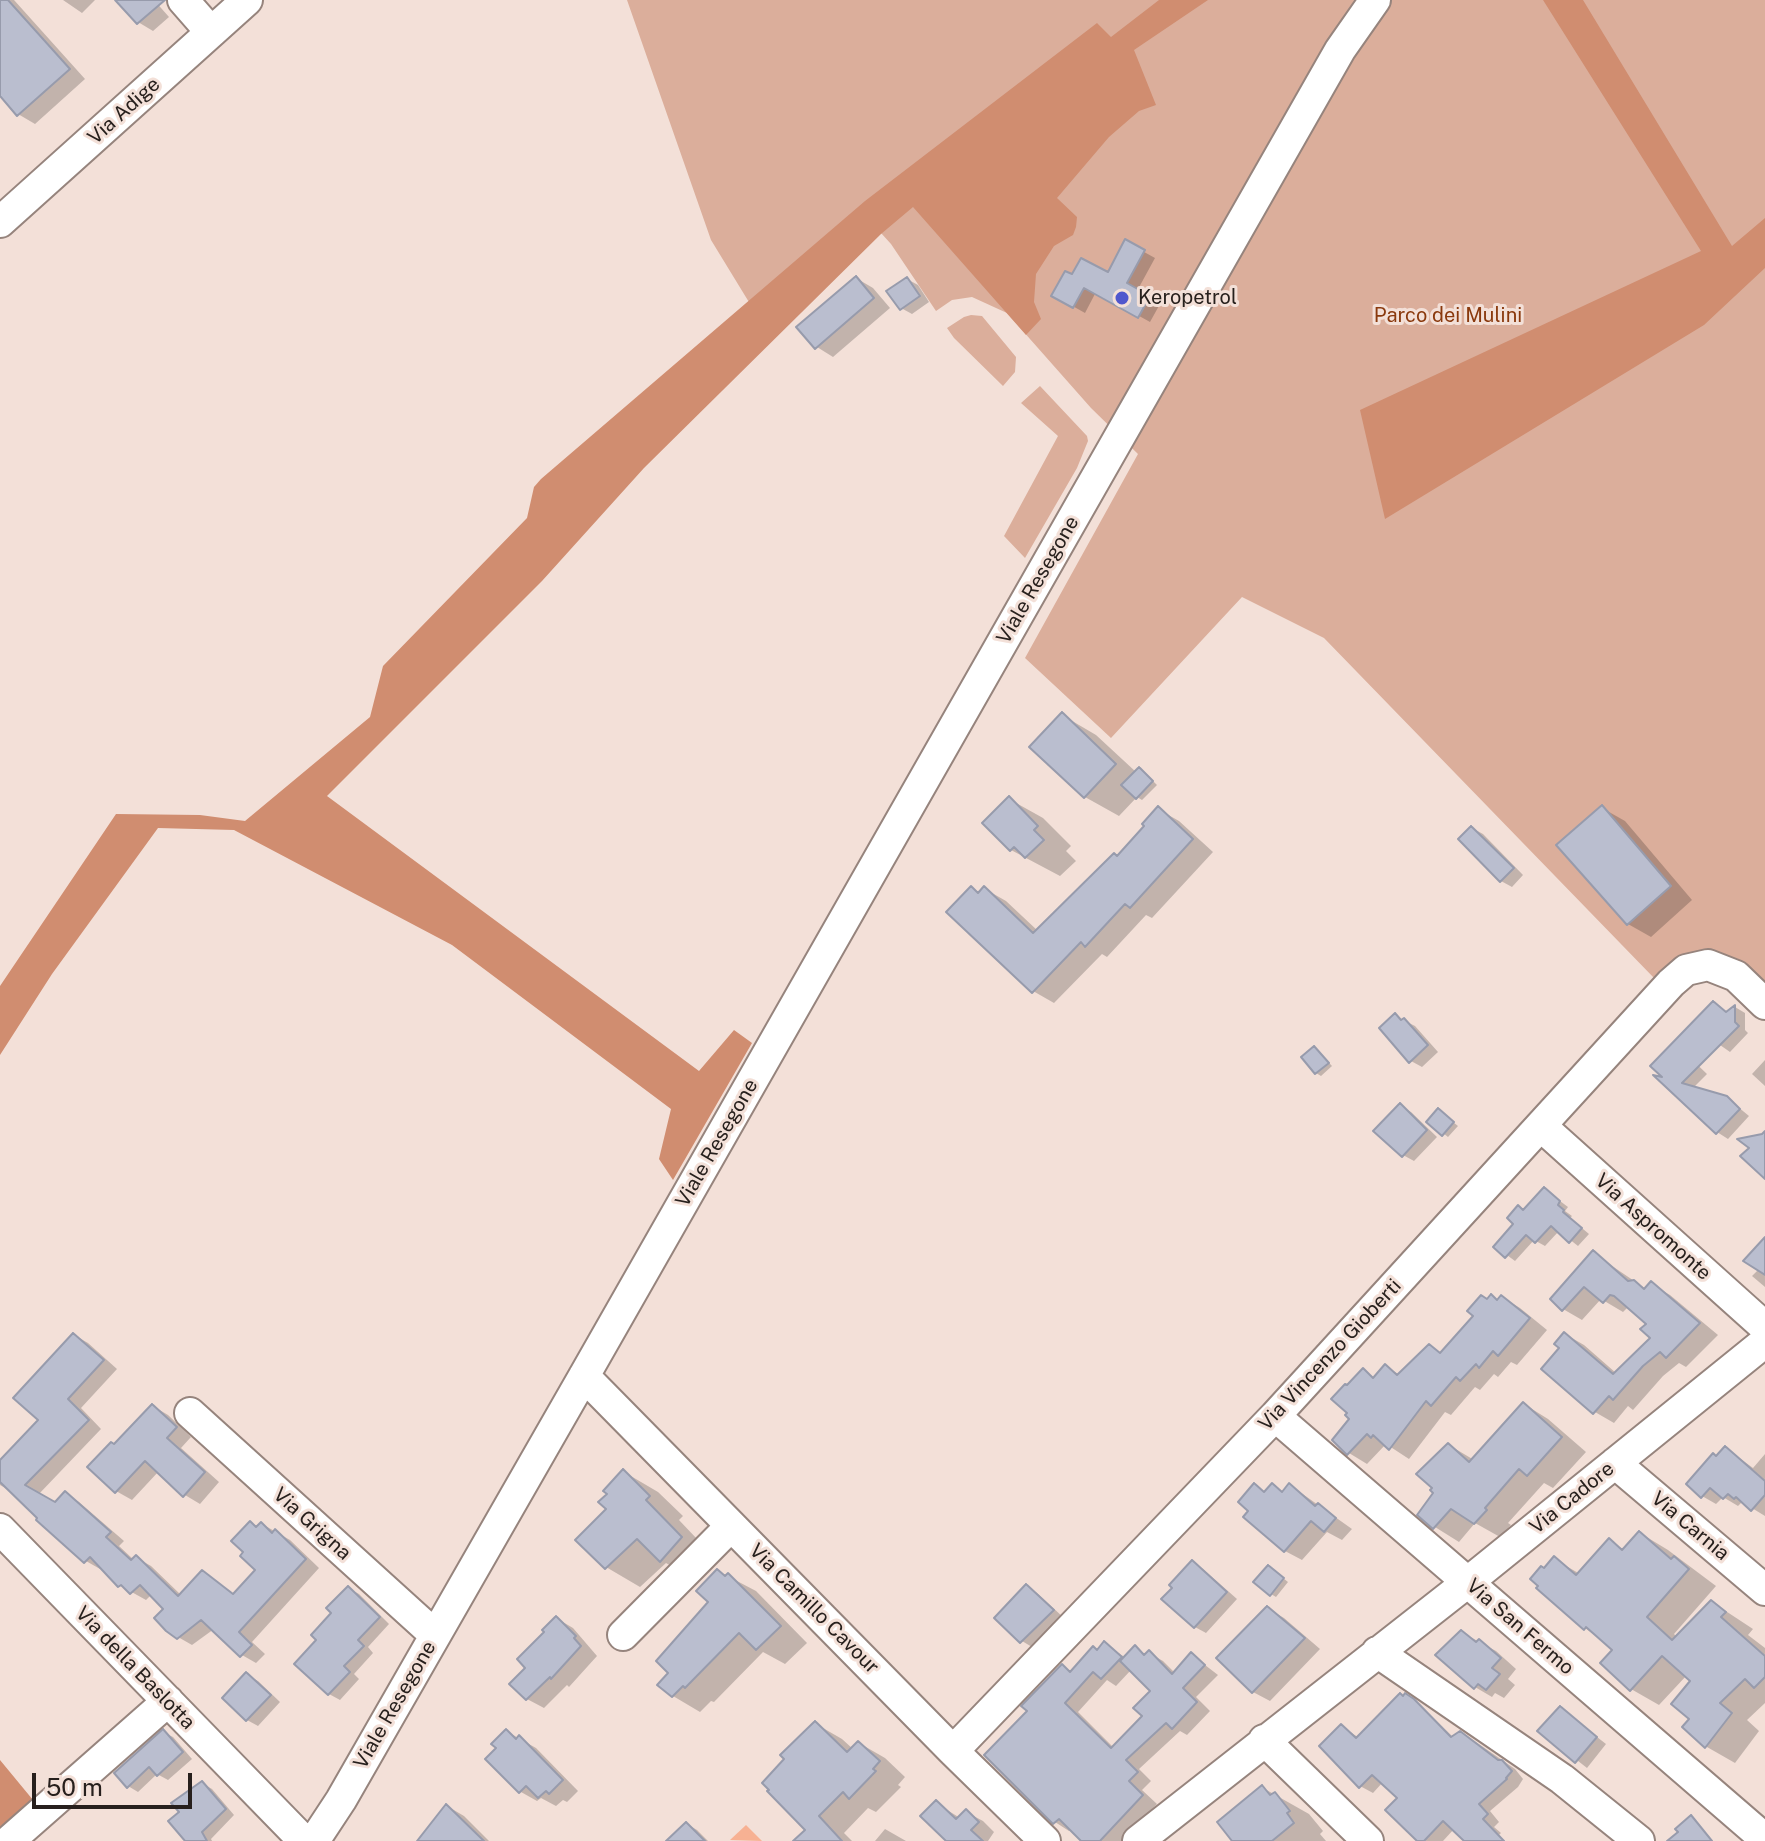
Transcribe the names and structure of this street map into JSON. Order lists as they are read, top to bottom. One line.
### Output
{"streets":{"street":["Via Adige","Viale Resegone","Via Aspromonte","Via Vincenzo Gioberti","Via Cadore","Via Grigna","Via Carnia","Via Camillo Cavour","Via San Fermo","Via della Baslotta"]},"crossings":[["Viale Resegone","Via Grigna"],["Viale Resegone","Via Camillo Cavour"],["Via Aspromonte","Via Vincenzo Gioberti"],["Via Vincenzo Gioberti","Via Camillo Cavour"],["Via Vincenzo Gioberti","Via San Fermo"],["Via Cadore","Via Carnia"],["Via Cadore","Via San Fermo"]],"parks":["Parco dei Mulini"],"places":["Keropetrol"],"scale_bar":"50 m"}
